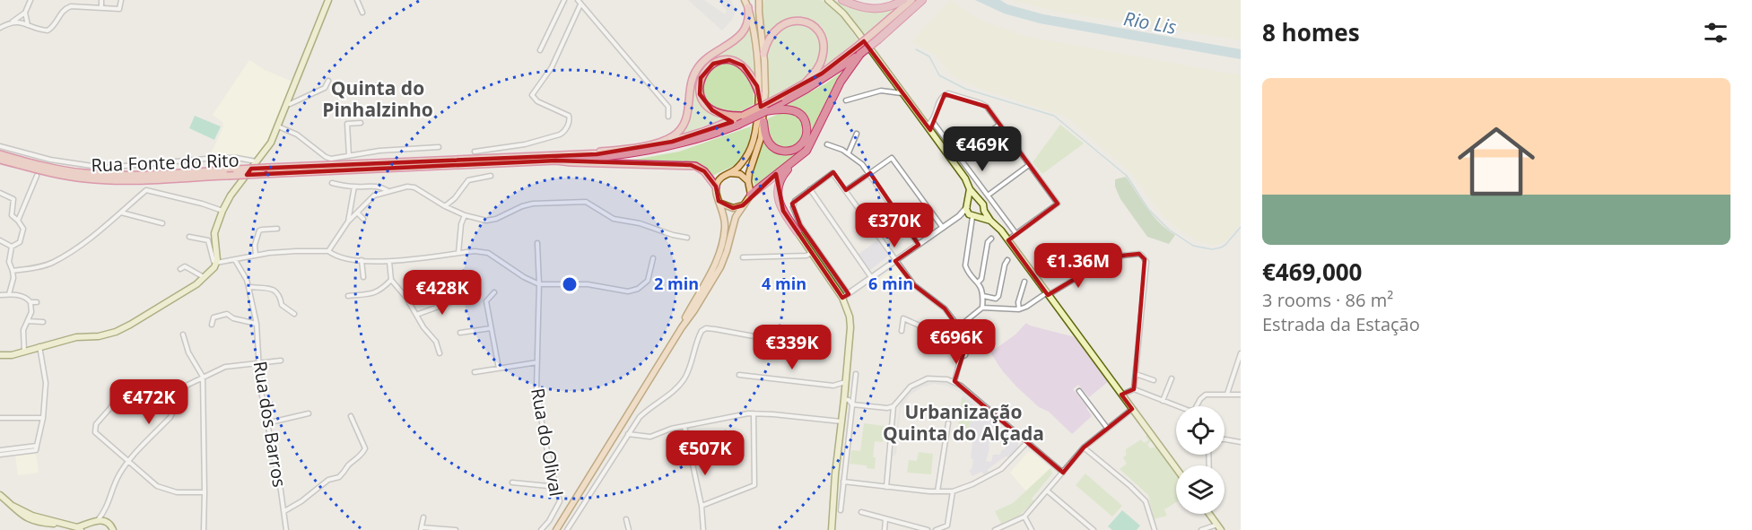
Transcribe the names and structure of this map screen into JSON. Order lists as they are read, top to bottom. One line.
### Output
{"streets":{"street":["Rua Fonte do Rito","Rua dos Barros","Rua do Olival"]},"districts":["Quinta do Pinhalzinho","Urbanização Quinta do Alçada"],"water":["Rio Lis"],"page":{"heading":"8 homes","list":[{"name":"€469,000","note":"3 rooms · 86 m² · Estrada da Estação"}],"price":["€469K","€370K","€1.36M","€428K","€696K","€339K","€472K","€507K"]},"rings":["2 min","4 min","6 min"]}
